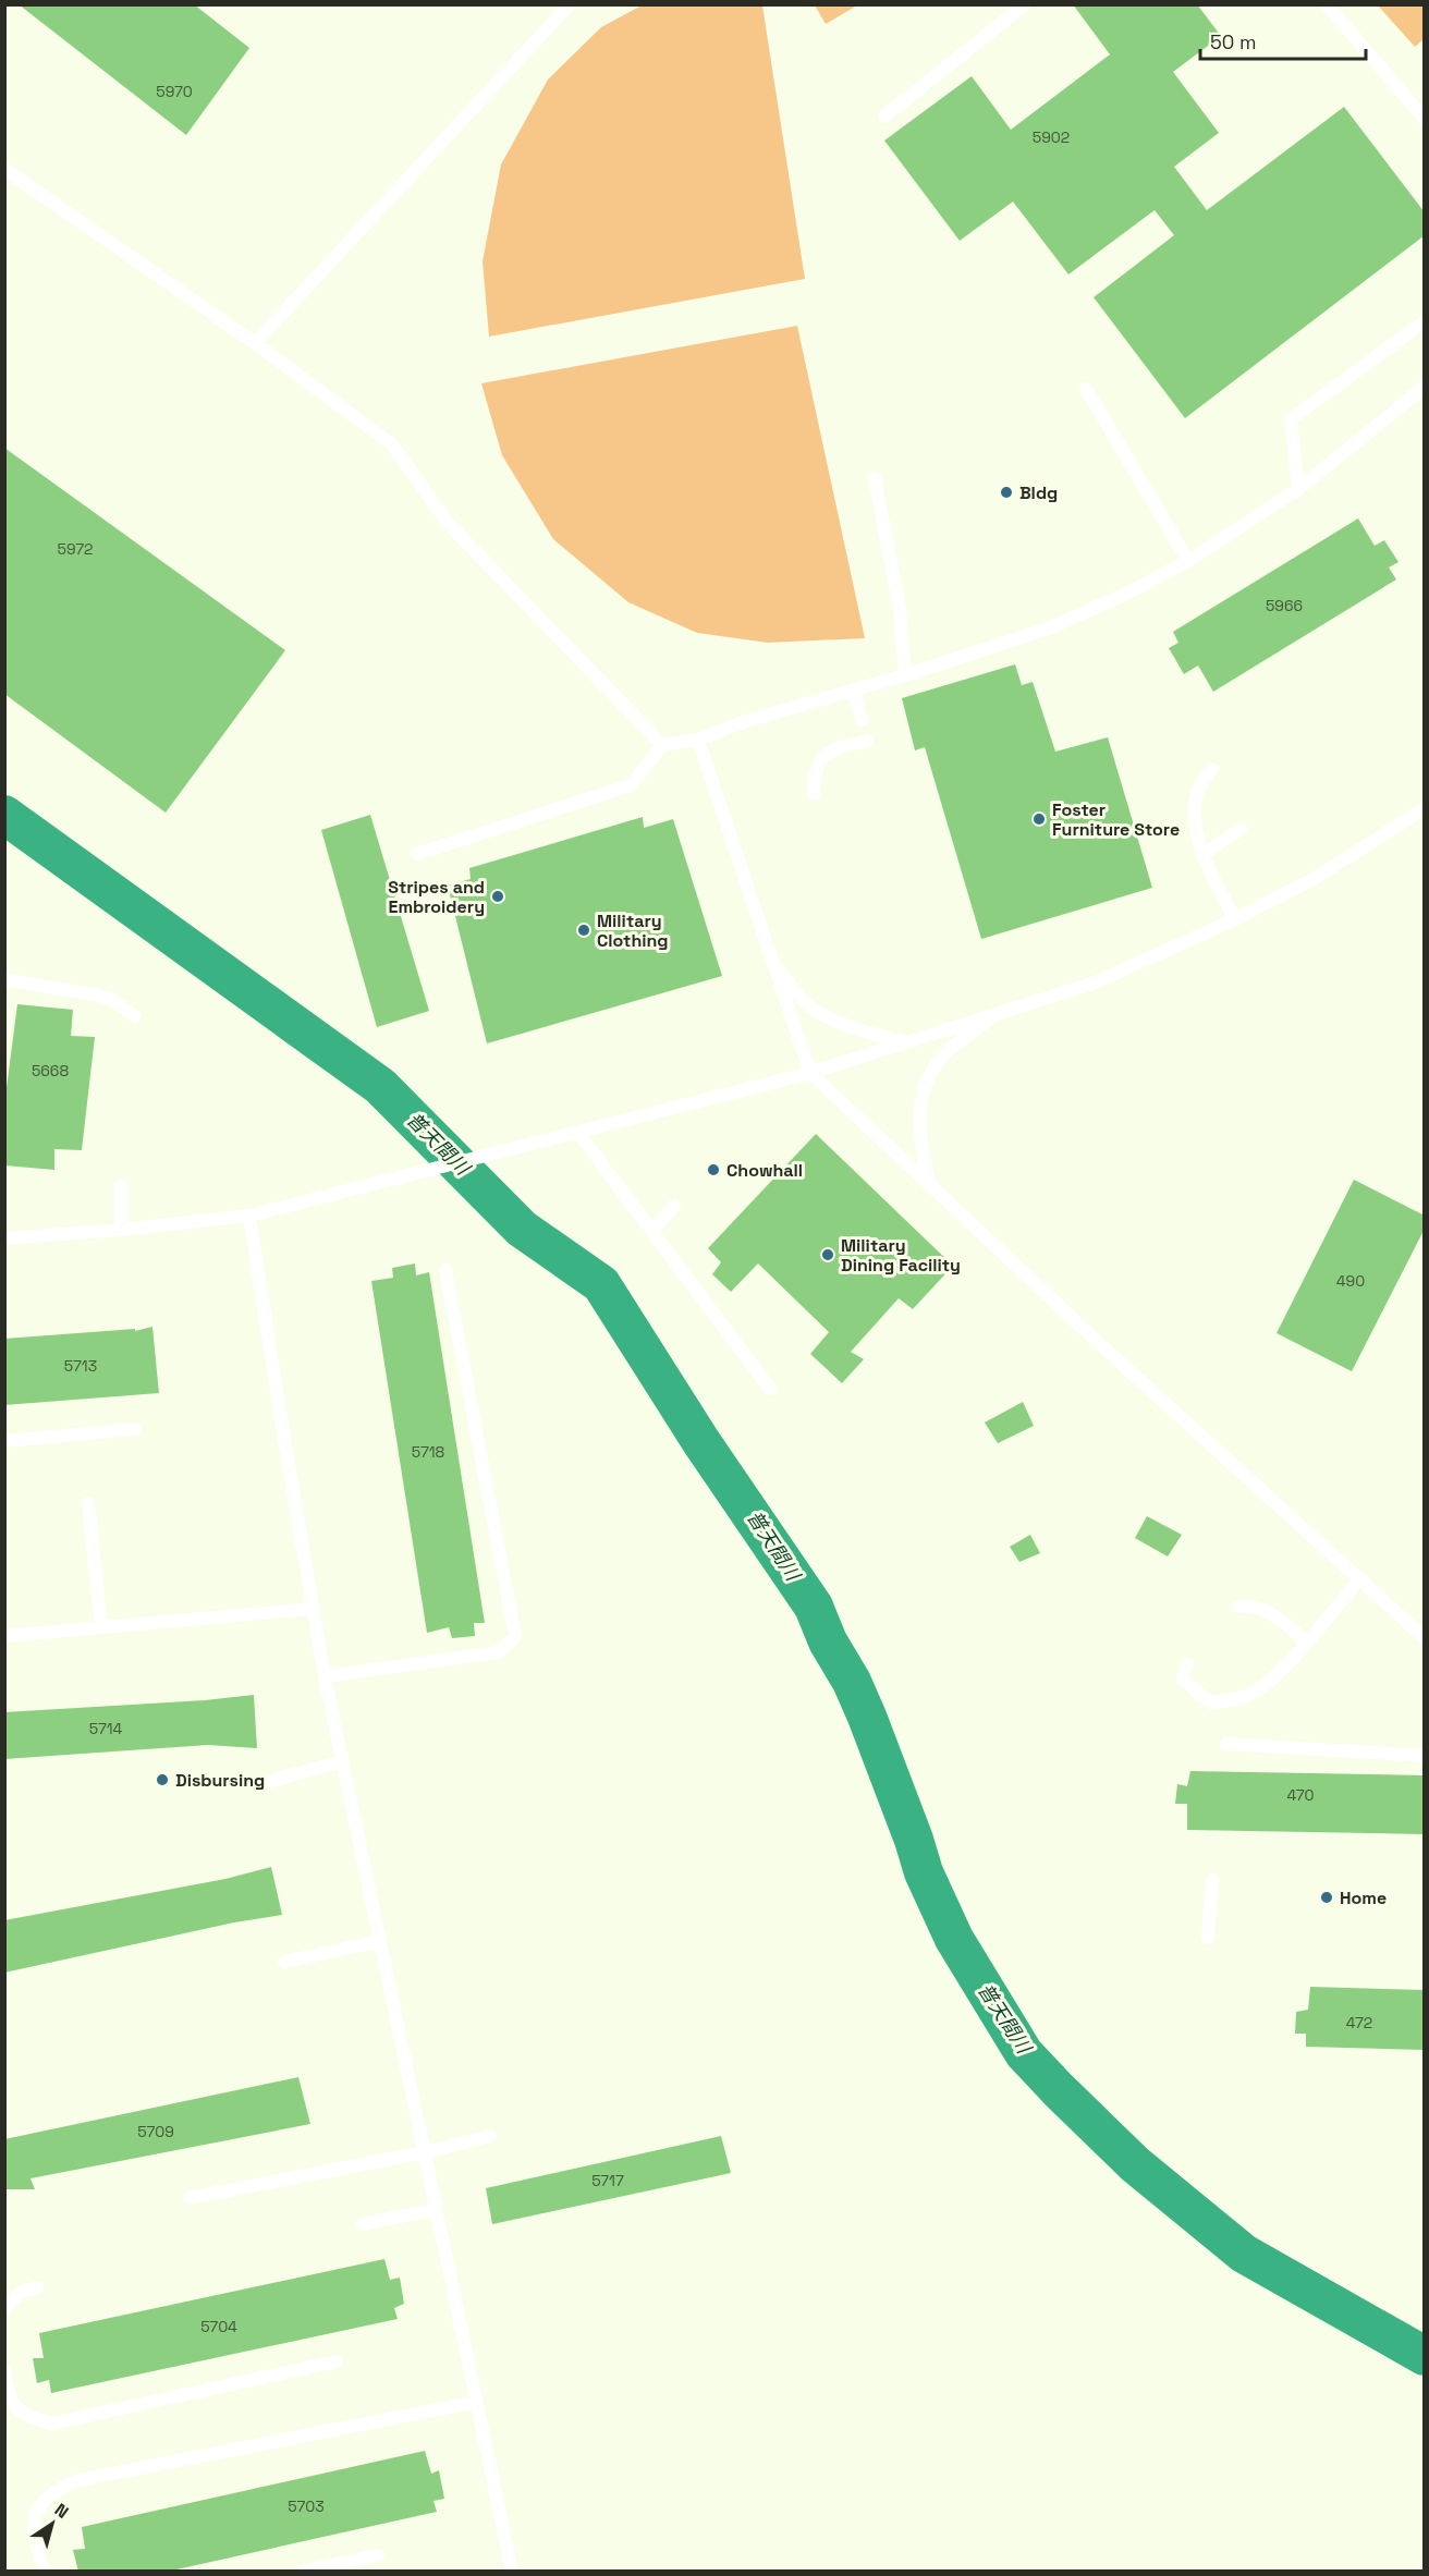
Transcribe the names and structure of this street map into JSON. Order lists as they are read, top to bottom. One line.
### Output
{"water":["普天間川"],"places":["Bldg","Foster Furniture Store","Stripes and Embroidery","Military Clothing","Chowhall","Military Dining Facility","Disbursing","Home"],"house_numbers":["5970","5902","5972","5966","5668","490","5713","5718","5714","470","472","5709","5717","5704","5703"],"scale_bar":"50 m","north":"top right"}
